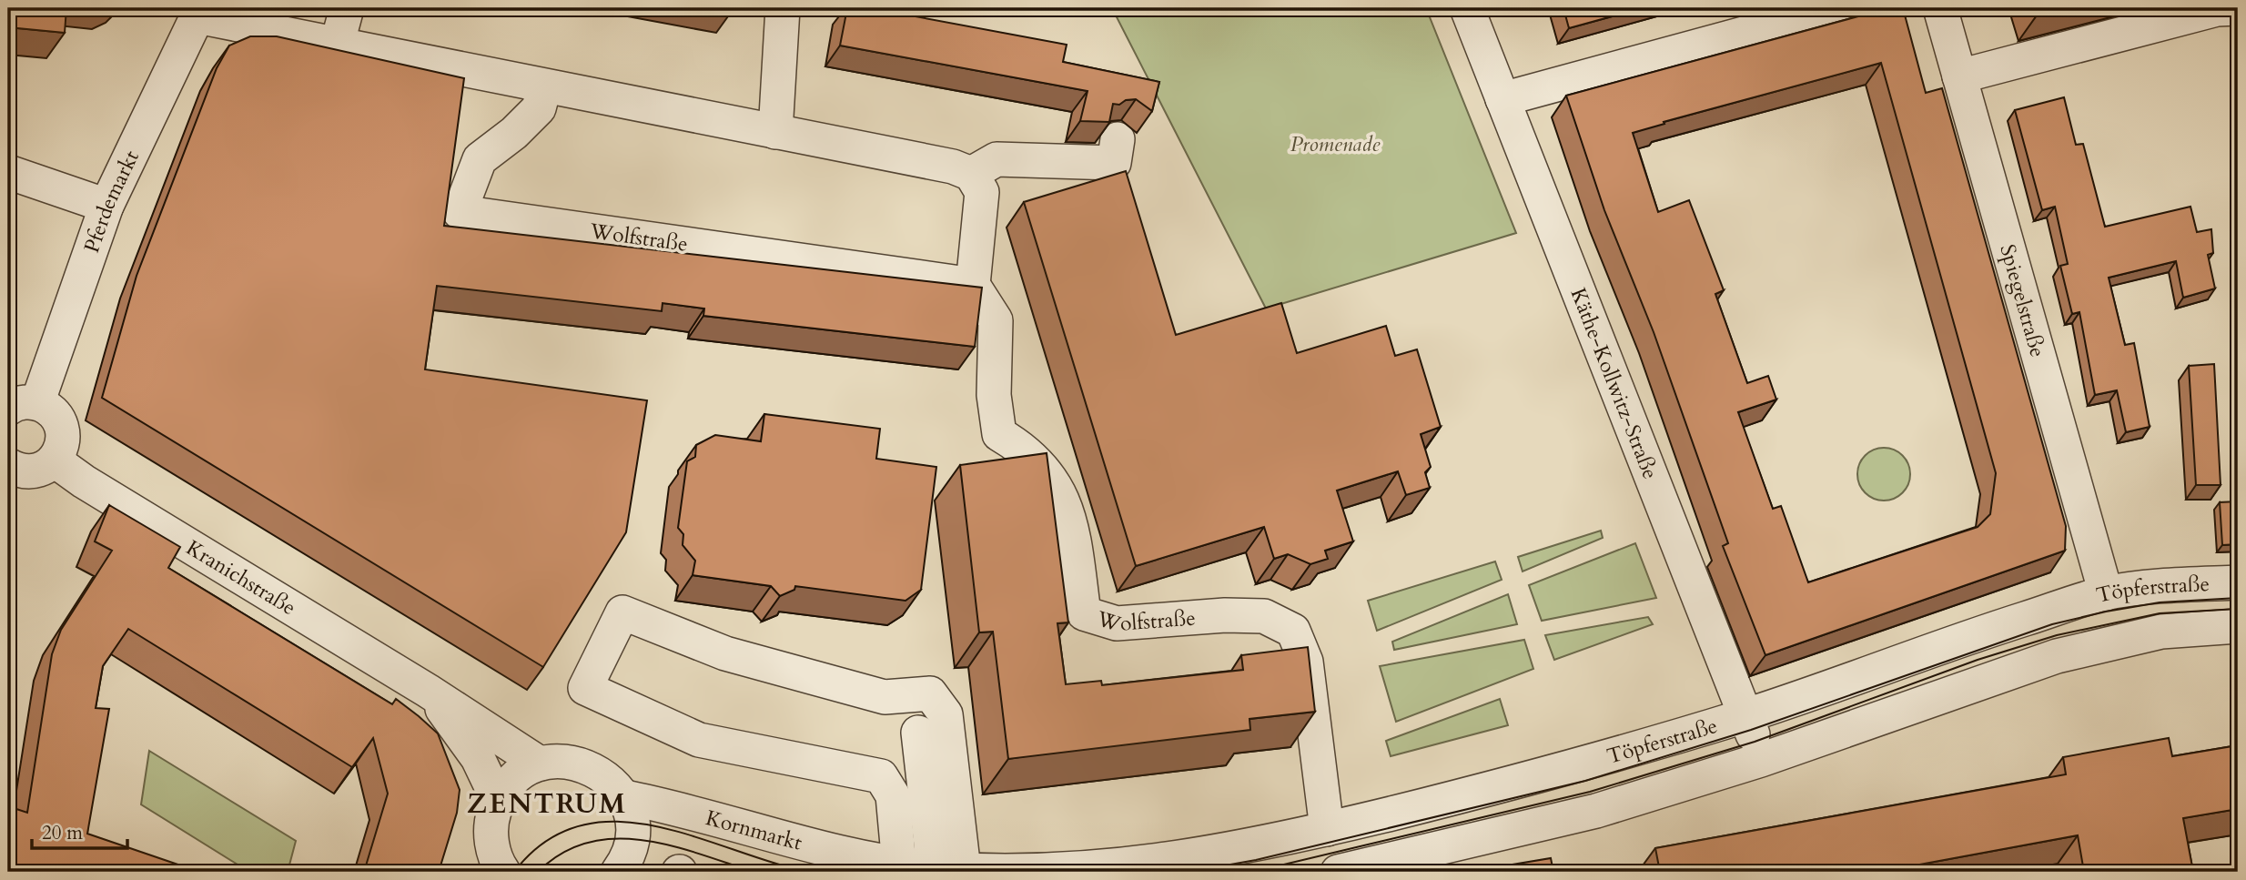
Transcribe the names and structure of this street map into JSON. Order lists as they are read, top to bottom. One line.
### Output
{"streets":{"street":["Pferdemarkt","Wolfstraße","Spiegelstraße","Käthe-Kollwitz-Straße","Kranichstraße","Töpferstraße","Kornmarkt"]},"crossings":[["Wolfstraße","Töpferstraße"],["Spiegelstraße","Töpferstraße"],["Käthe-Kollwitz-Straße","Töpferstraße"],["Töpferstraße","Kornmarkt"]],"districts":["ZENTRUM"],"parks":["Promenade"],"scale_bar":"20 m"}
